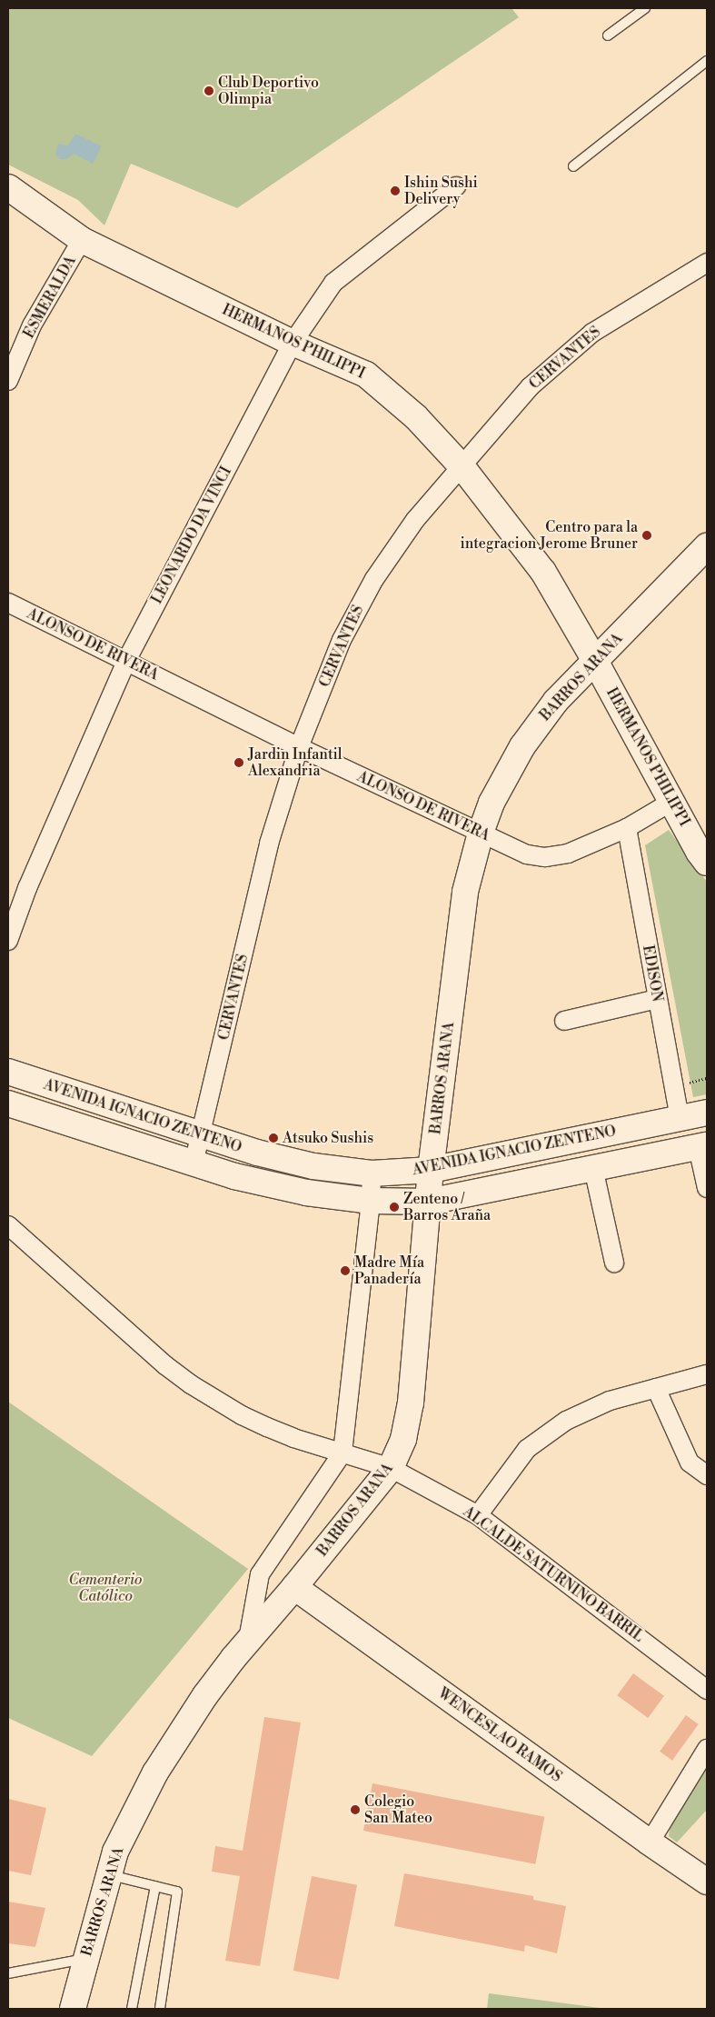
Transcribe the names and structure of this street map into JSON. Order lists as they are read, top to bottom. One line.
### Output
{"streets":{"street":["ESMERALDA","HERMANOS PHILIPPI","CERVANTES","LEONARDO DA VINCI","ALONSO DE RIVERA","BARROS ARANA","EDISON","AVENIDA IGNACIO ZENTENO","ALCALDE SATURNINO BARRIL","WENCESLAO RAMOS"]},"crossings":[["ESMERALDA","HERMANOS PHILIPPI"],["HERMANOS PHILIPPI","CERVANTES"],["HERMANOS PHILIPPI","LEONARDO DA VINCI"],["HERMANOS PHILIPPI","ALONSO DE RIVERA"],["HERMANOS PHILIPPI","BARROS ARANA"],["CERVANTES","ALONSO DE RIVERA"],["CERVANTES","AVENIDA IGNACIO ZENTENO"],["LEONARDO DA VINCI","ALONSO DE RIVERA"],["ALONSO DE RIVERA","BARROS ARANA"],["ALONSO DE RIVERA","EDISON"],["BARROS ARANA","AVENIDA IGNACIO ZENTENO"],["BARROS ARANA","ALCALDE SATURNINO BARRIL"],["BARROS ARANA","WENCESLAO RAMOS"],["EDISON","AVENIDA IGNACIO ZENTENO"]],"parks":["Cementerio Católico"],"places":["Club Deportivo Olimpia","Ishin Sushi Delivery","Centro para la integracion Jerome Bruner","Jardin Infantil Alexandria","Atsuko Sushis","Zenteno / Barros Araña","Madre Mía Panadería","Colegio San Mateo"]}
